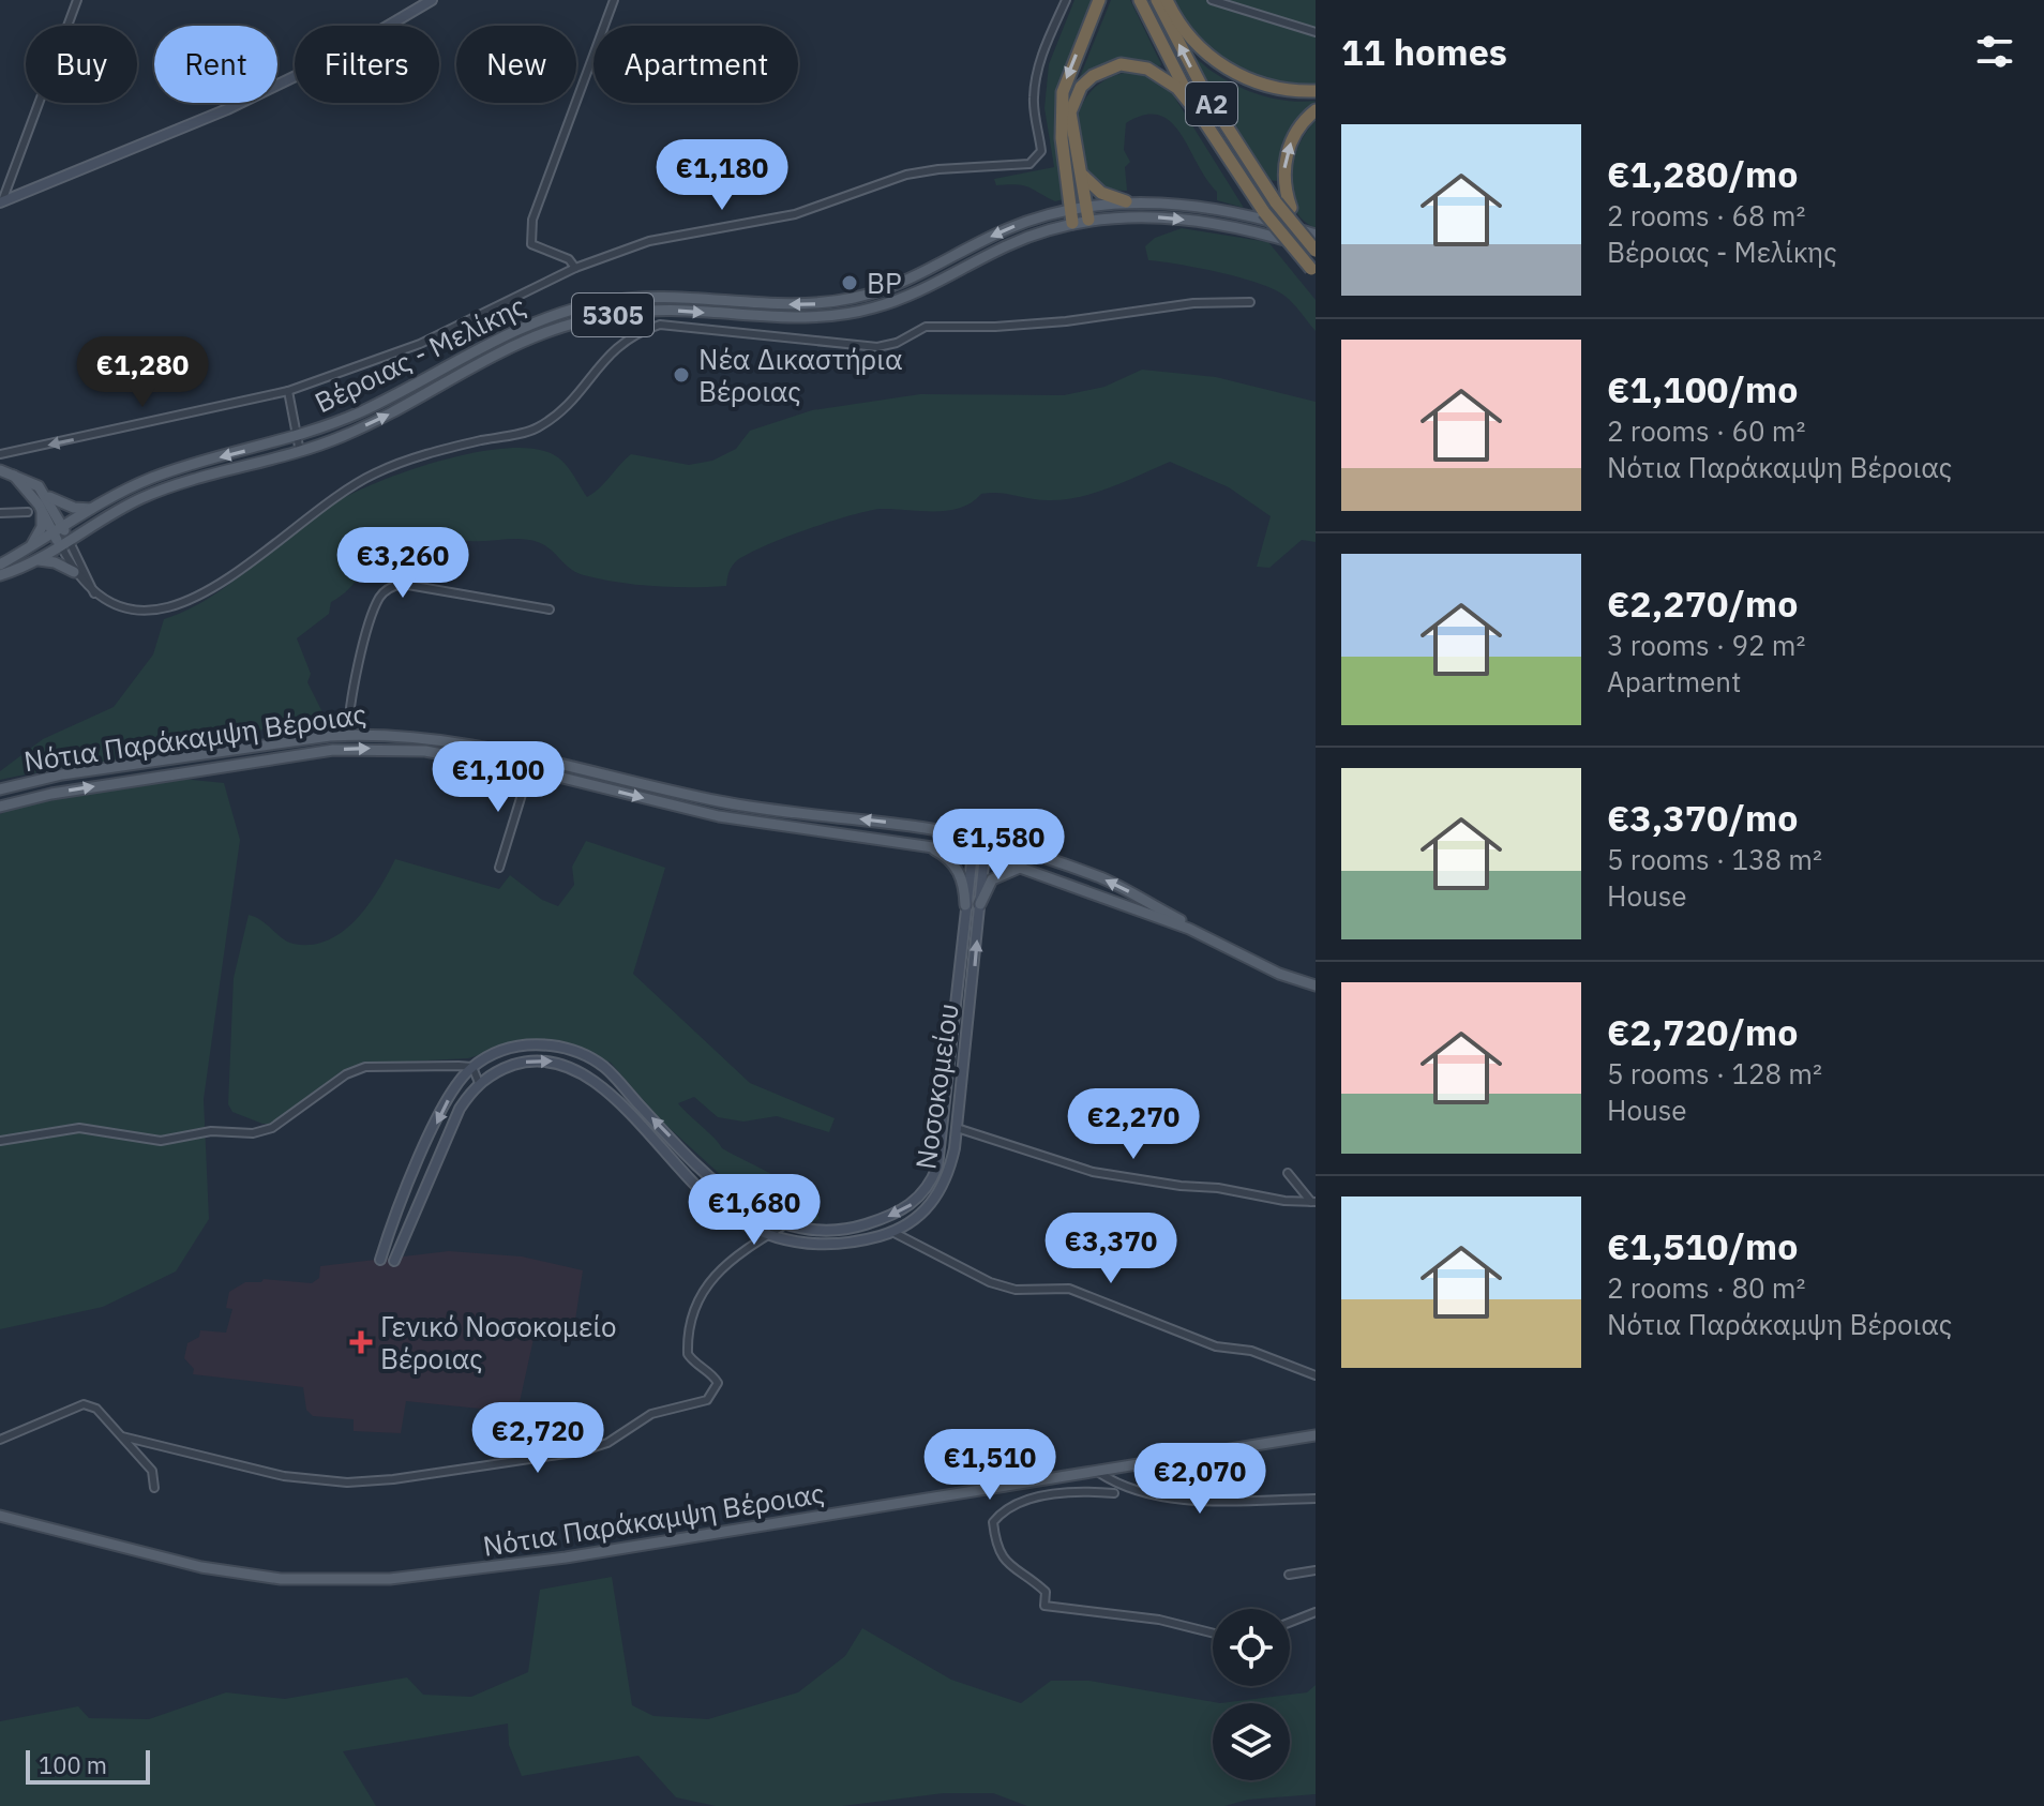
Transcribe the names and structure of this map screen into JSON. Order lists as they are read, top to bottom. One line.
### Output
{"streets":{"highway":["Α2"],"main road":["5305","Βέροιας - Μελίκης","Νότια Παράκαμψη Βέροιας"],"street":["Νοσοκομείου"]},"crossings":[["Α2","Βέροιας - Μελίκης"],["5305","Βέροιας - Μελίκης"],["Νότια Παράκαμψη Βέροιας","Νοσοκομείου"]],"places":{"other":["BP","Νέα Δικαστήρια Βέροιας"],"health":["Γενικό Νοσοκομείο Βέροιας"]},"scale_bar":"100 m","page":{"heading":"11 homes","chip":["Buy","Rent","Filters","New","Apartment"],"list":[{"name":"€1,280/mo","note":"2 rooms · 68 m² · Βέροιας - Μελίκης"},{"name":"€1,100/mo","note":"2 rooms · 60 m² · Νότια Παράκαμψη Βέροιας"},{"name":"€2,270/mo","note":"3 rooms · 92 m² · Apartment"},{"name":"€3,370/mo","note":"5 rooms · 138 m² · House"},{"name":"€2,720/mo","note":"5 rooms · 128 m² · House"},{"name":"€1,510/mo","note":"2 rooms · 80 m² · Νότια Παράκαμψη Βέροιας"}],"price":["€1,180","€1,280","€3,260","€1,100","€1,580","€2,270","€1,680","€3,370","€2,720","€1,510","€2,070"],"scale":"100 m"}}
